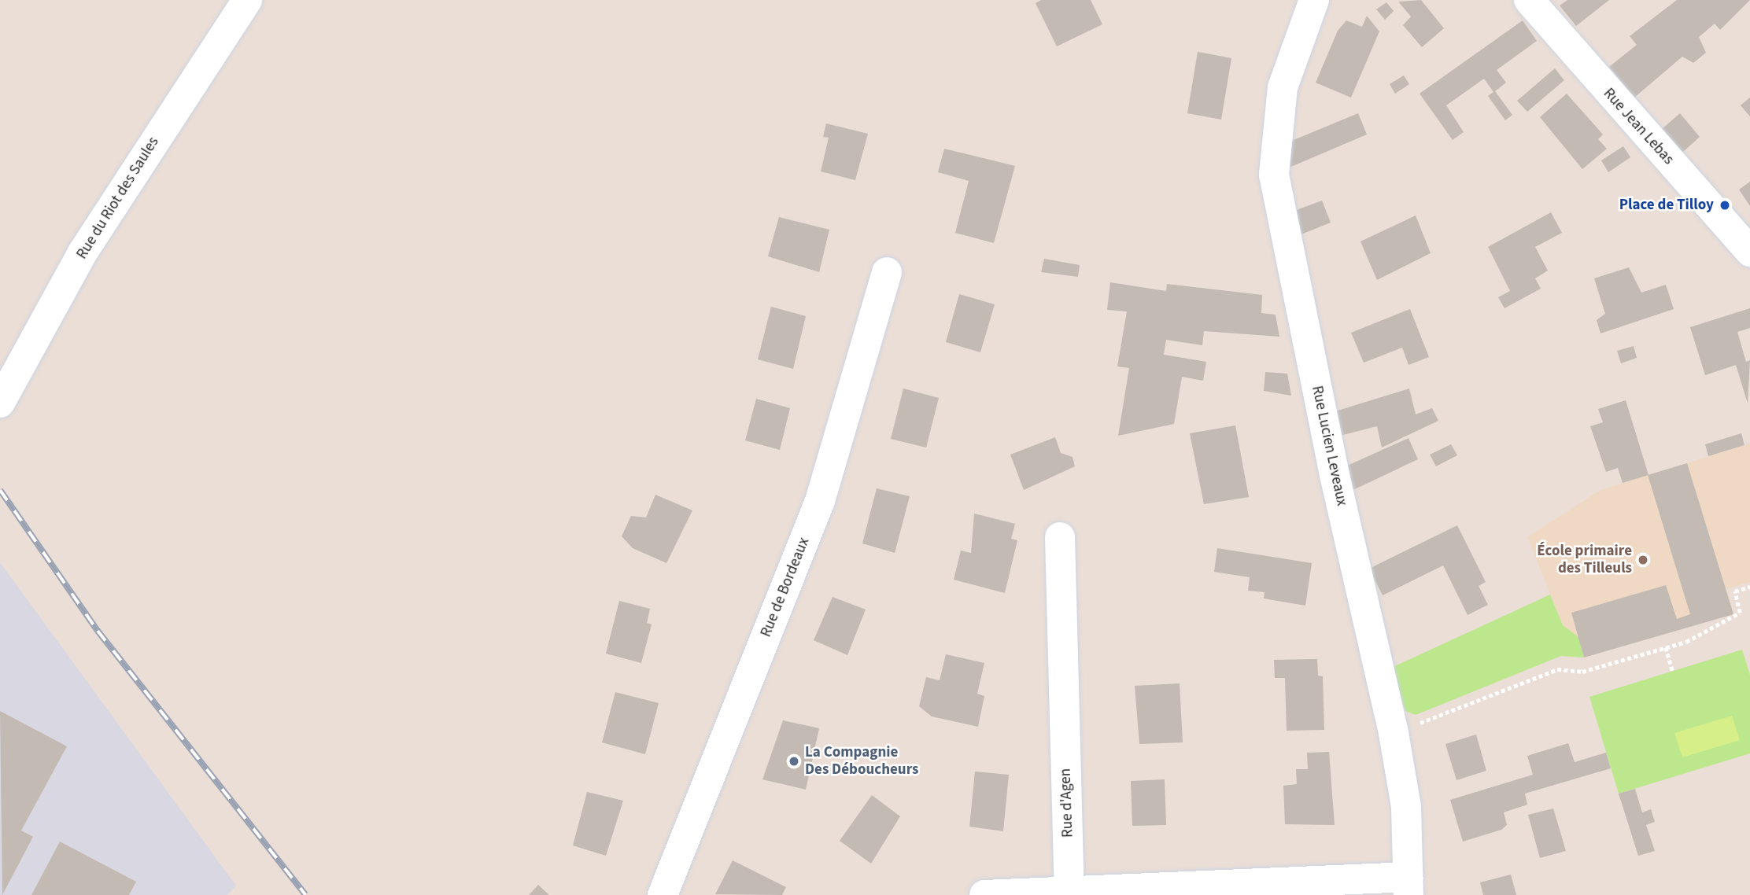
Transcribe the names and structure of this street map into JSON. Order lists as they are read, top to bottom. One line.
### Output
{"streets":{"street":["Rue Jean Lebas","Rue du Riot des Saules","Rue Lucien Leveaux","Rue de Bordeaux","Rue d'Agen"]},"places":["Place de Tilloy","École primaire des Tilleuls","La Compagnie Des Déboucheurs"]}
